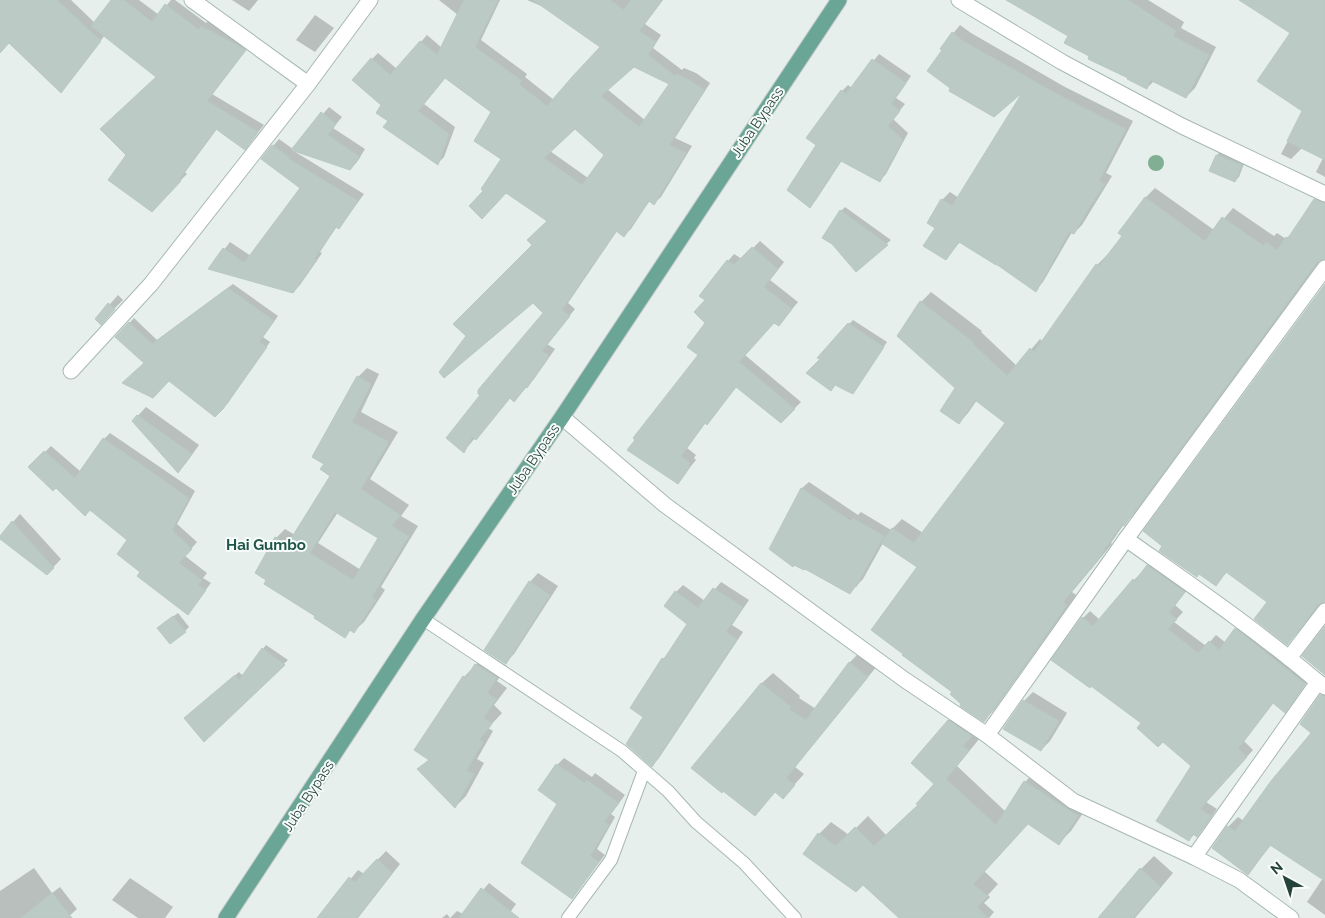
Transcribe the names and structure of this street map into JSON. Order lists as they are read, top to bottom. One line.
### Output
{"streets":{"main road":["Juba Bypass"]},"districts":["Hai Gumbo"],"north":"top left"}
